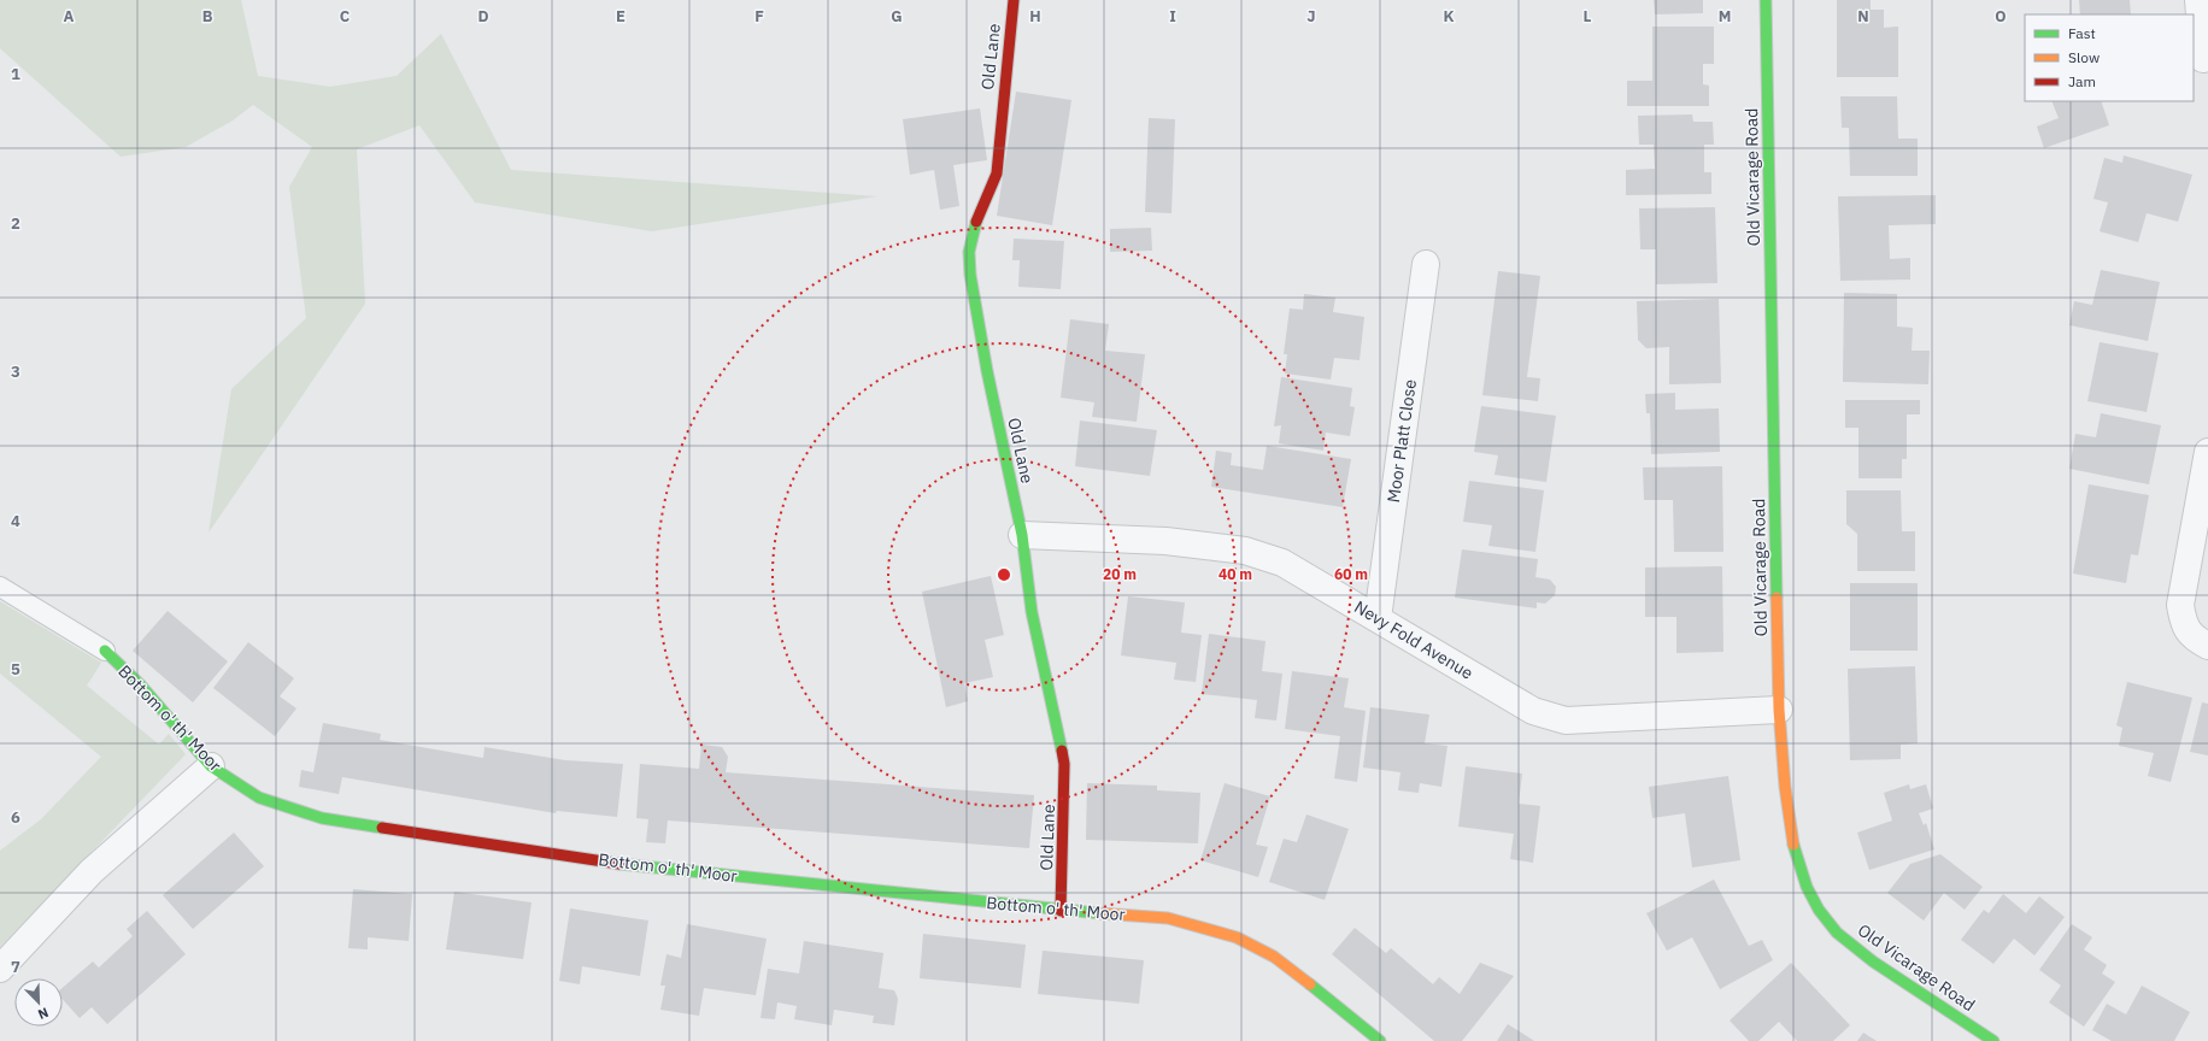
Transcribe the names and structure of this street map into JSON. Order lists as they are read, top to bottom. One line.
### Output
{"streets":{"street":["Old Lane","Old Vicarage Road","Moor Platt Close","Nevy Fold Avenue","Bottom o' th' Moor"]},"crossings":[["Old Lane","Nevy Fold Avenue"],["Old Lane","Bottom o' th' Moor"],["Old Vicarage Road","Nevy Fold Avenue"],["Moor Platt Close","Nevy Fold Avenue"]],"legend":["Fast","Slow","Jam"],"north":"bottom right","grid":{"columns":["A","B","C","D","E","F","G","H","I","J","K","L","M","N","O"],"rows":["1","2","3","4","5","6","7"]},"rings":["20 m","40 m","60 m"]}
